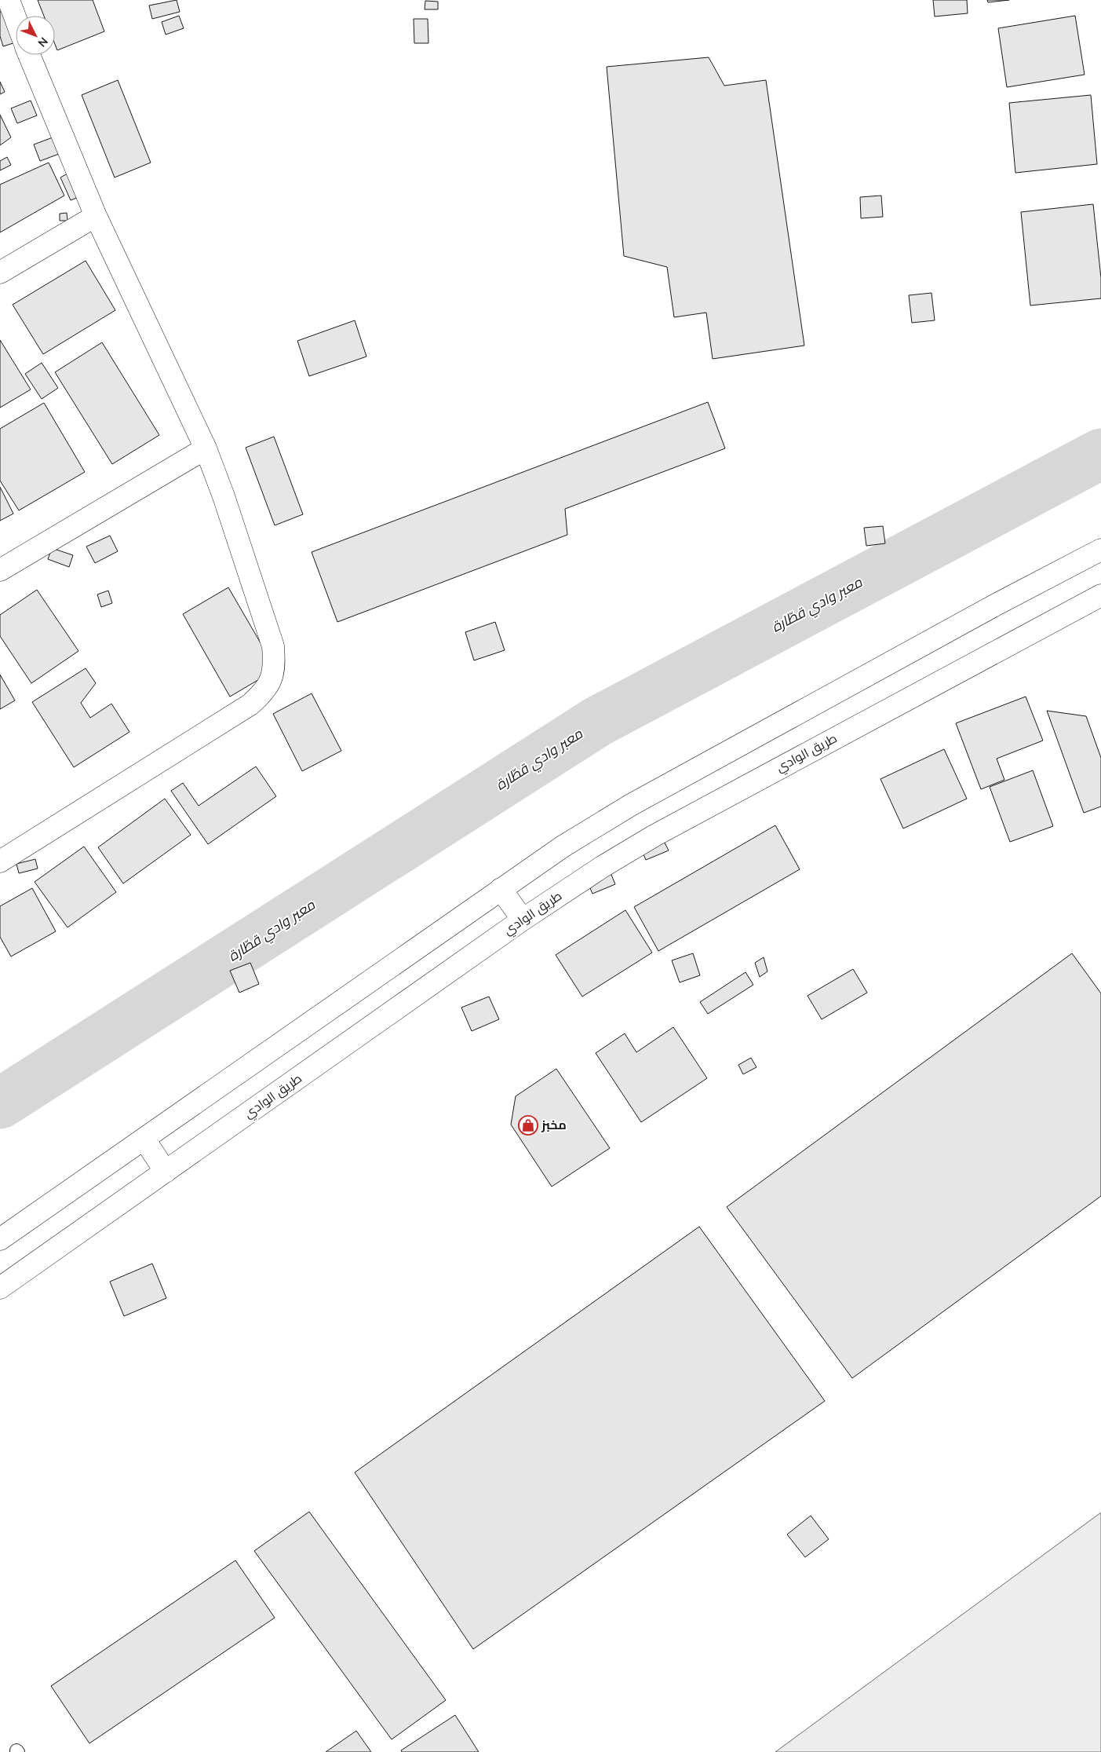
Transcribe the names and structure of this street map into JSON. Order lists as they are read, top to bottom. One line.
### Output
{"streets":{"main road":["طريق الوادي"]},"water":["معبر وادي قطّارة"],"places":{"shop":["مخبز"]},"north":"bottom right"}
